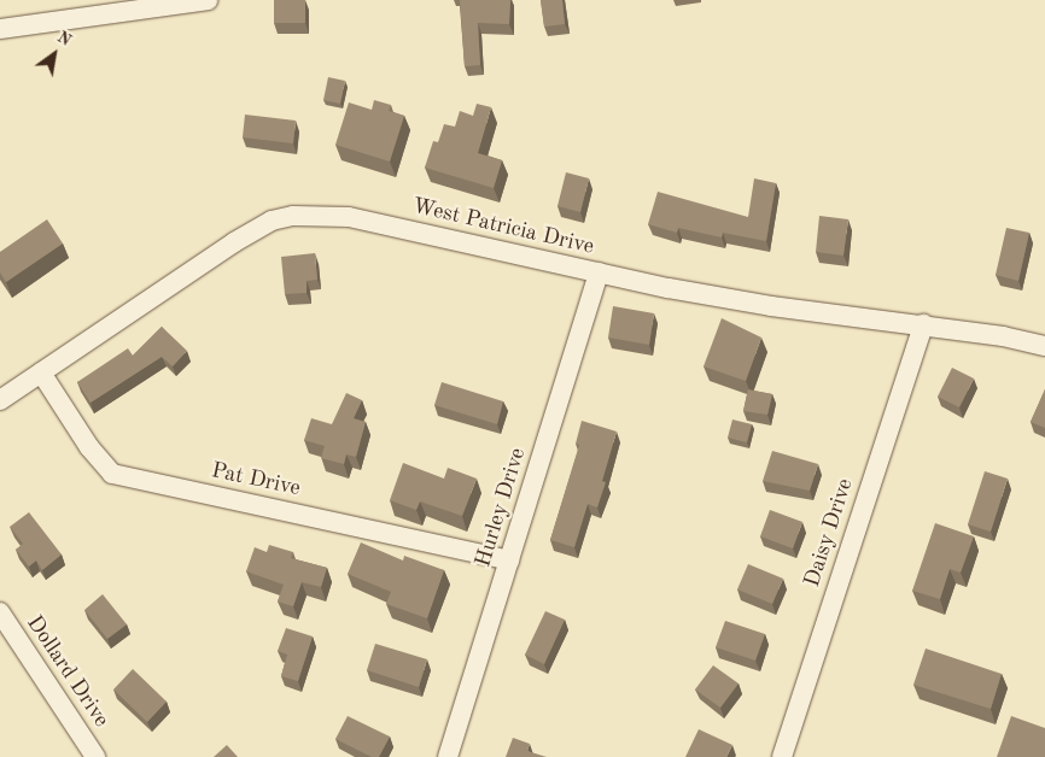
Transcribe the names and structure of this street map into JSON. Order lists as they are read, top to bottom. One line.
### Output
{"streets":{"street":["West Patricia Drive","Pat Drive","Hurley Drive","Daisy Drive","Dollard Drive"]},"crossings":[["West Patricia Drive","Pat Drive"],["West Patricia Drive","Hurley Drive"],["West Patricia Drive","Daisy Drive"],["Pat Drive","Hurley Drive"]],"north":"top right"}
